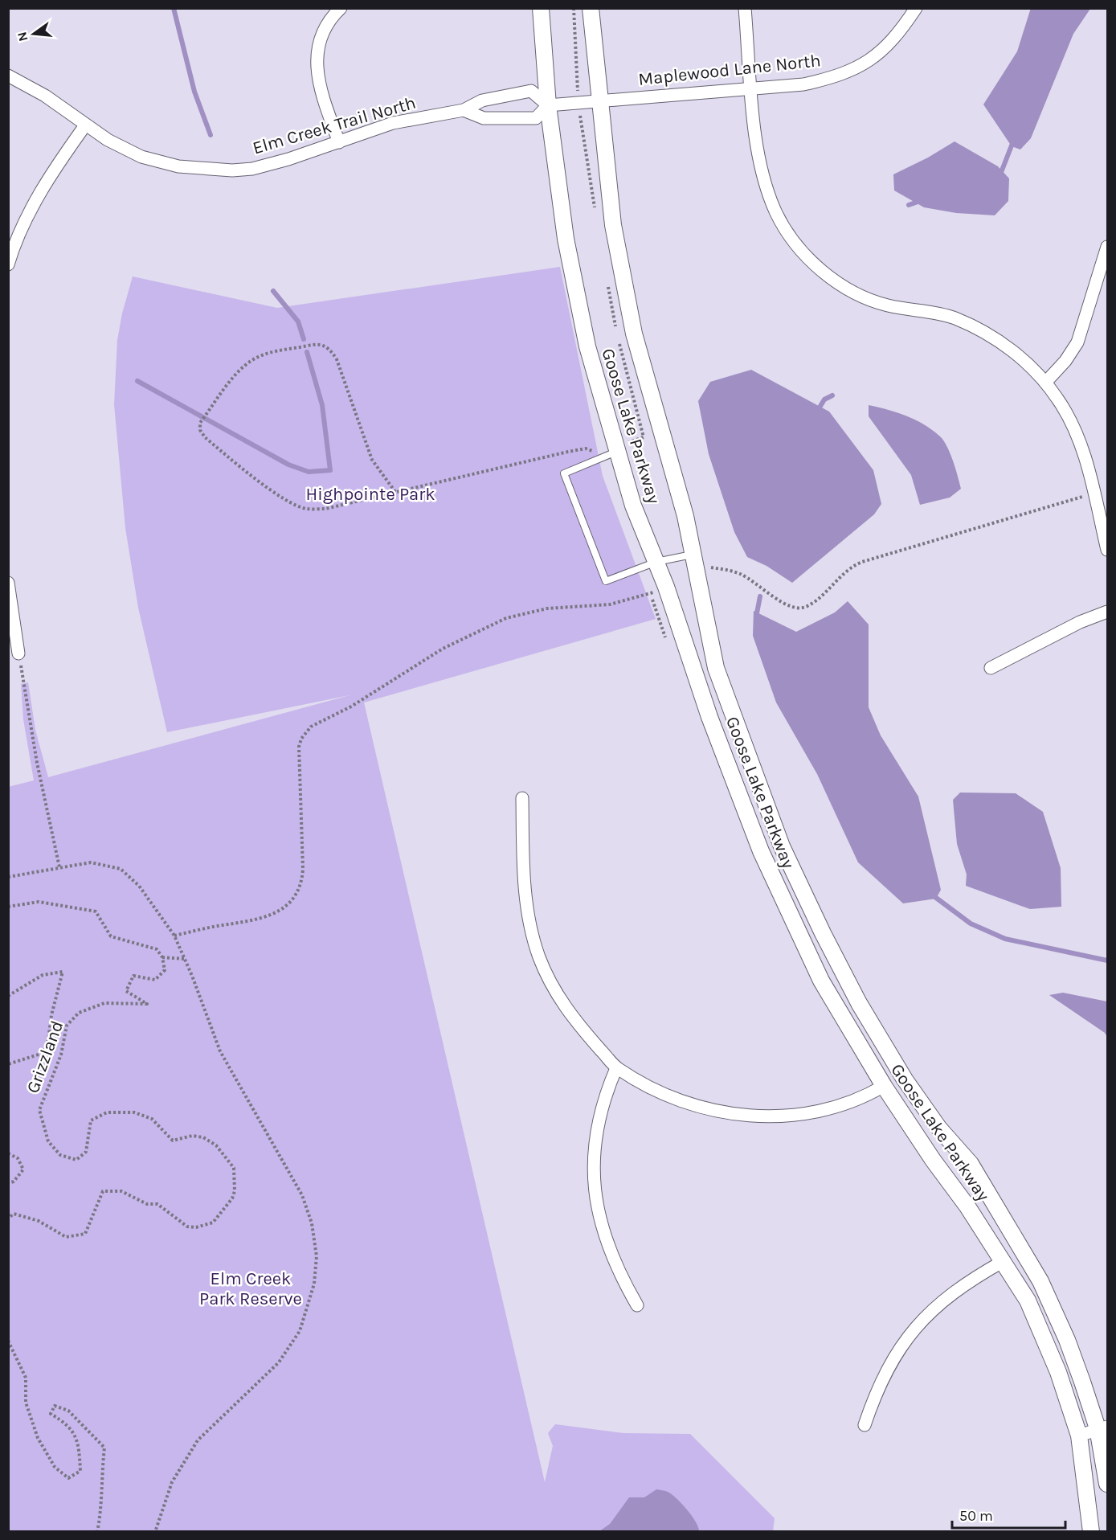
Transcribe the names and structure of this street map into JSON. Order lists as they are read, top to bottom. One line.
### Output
{"streets":{"street":["Maplewood Lane North","Elm Creek Trail North","Goose Lake Parkway"],"path":["Grizzland"]},"crossings":[["Maplewood Lane North","Elm Creek Trail North"],["Maplewood Lane North","Goose Lake Parkway"],["Elm Creek Trail North","Goose Lake Parkway"]],"parks":["Highpointe Park","Elm Creek Park Reserve"],"scale_bar":"50 m","north":"left"}
